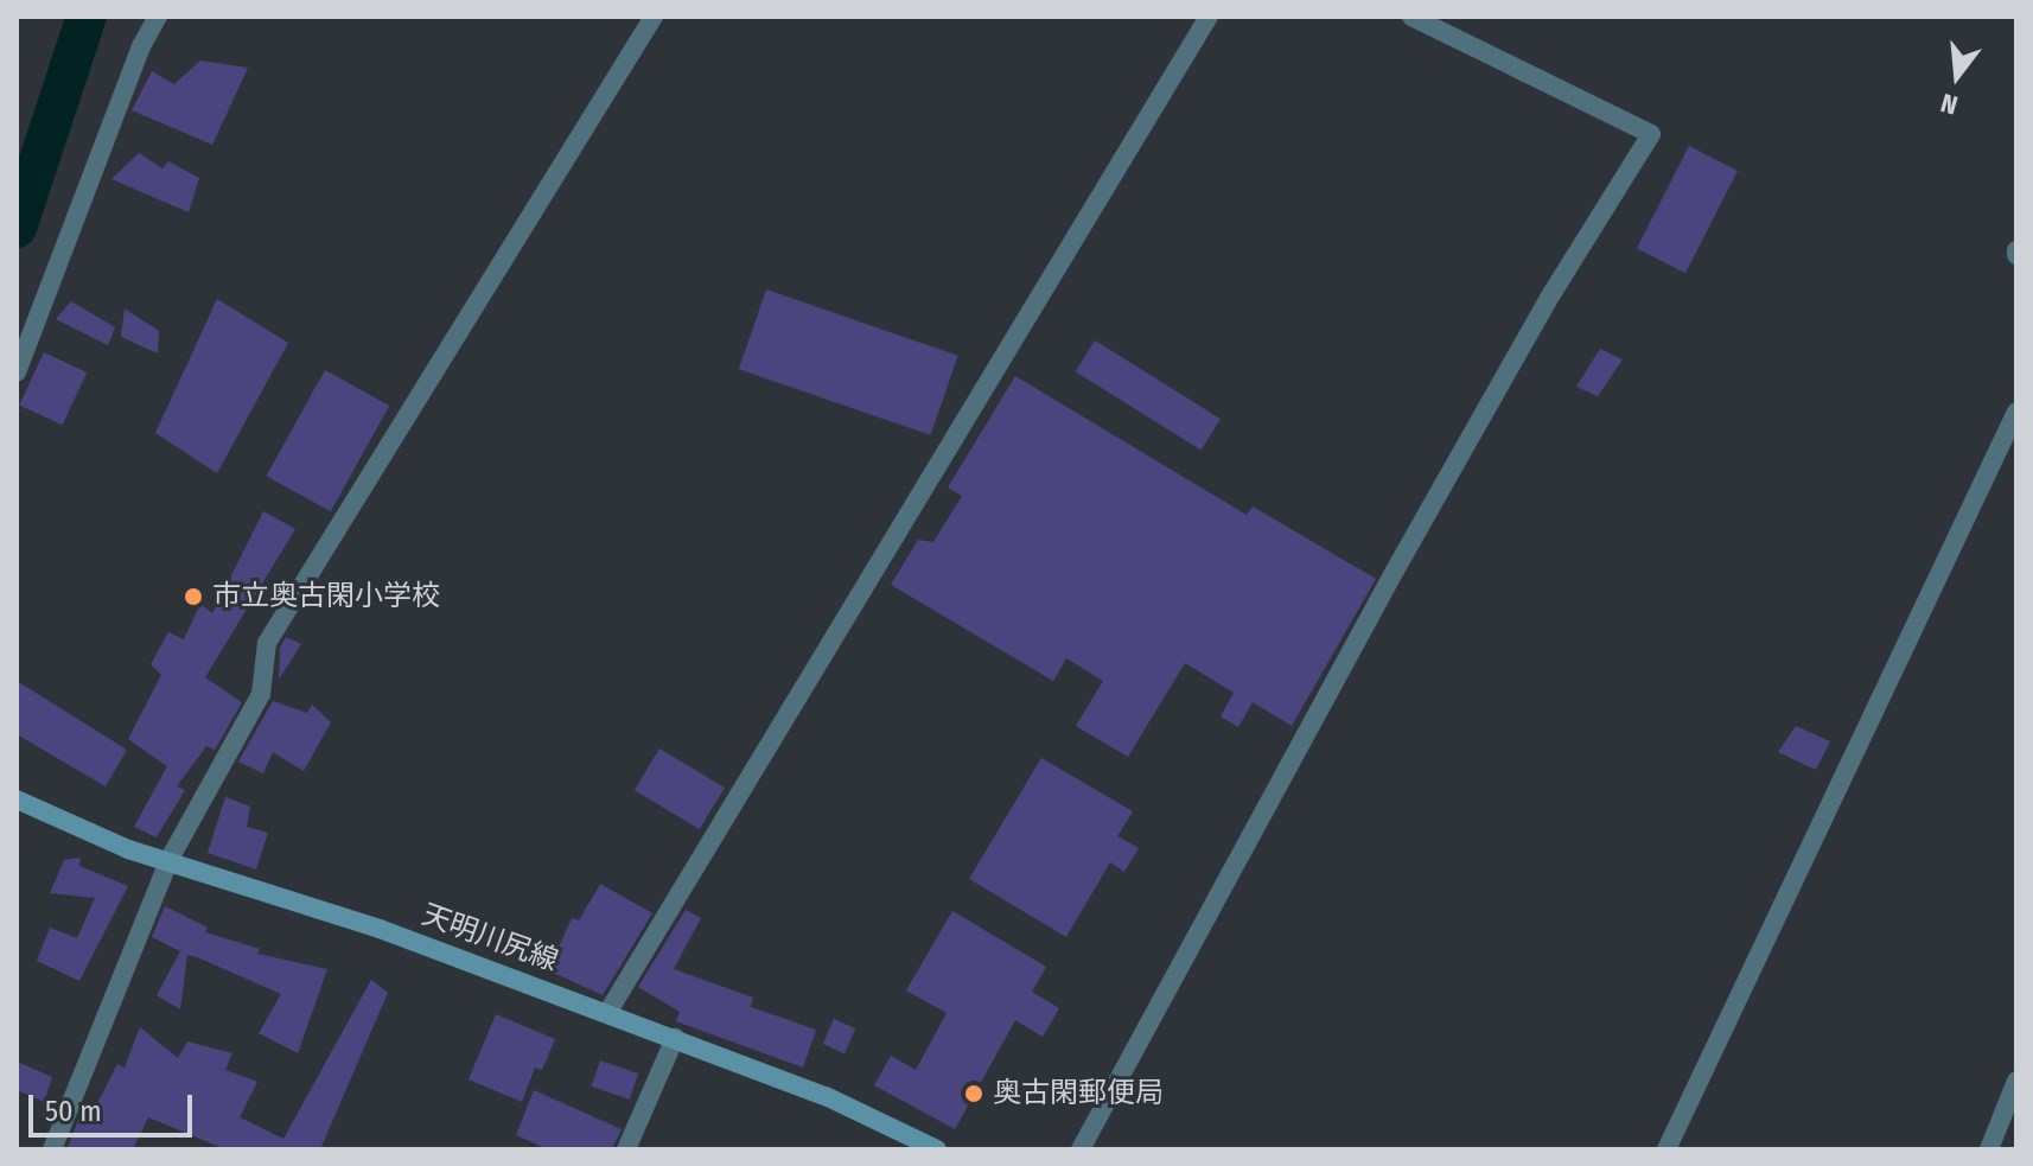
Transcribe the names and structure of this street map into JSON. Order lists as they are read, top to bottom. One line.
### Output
{"streets":{"main road":["天明川尻線"]},"places":["市立奥古閑小学校","奥古閑郵便局"],"scale_bar":"50 m","north":"bottom"}
